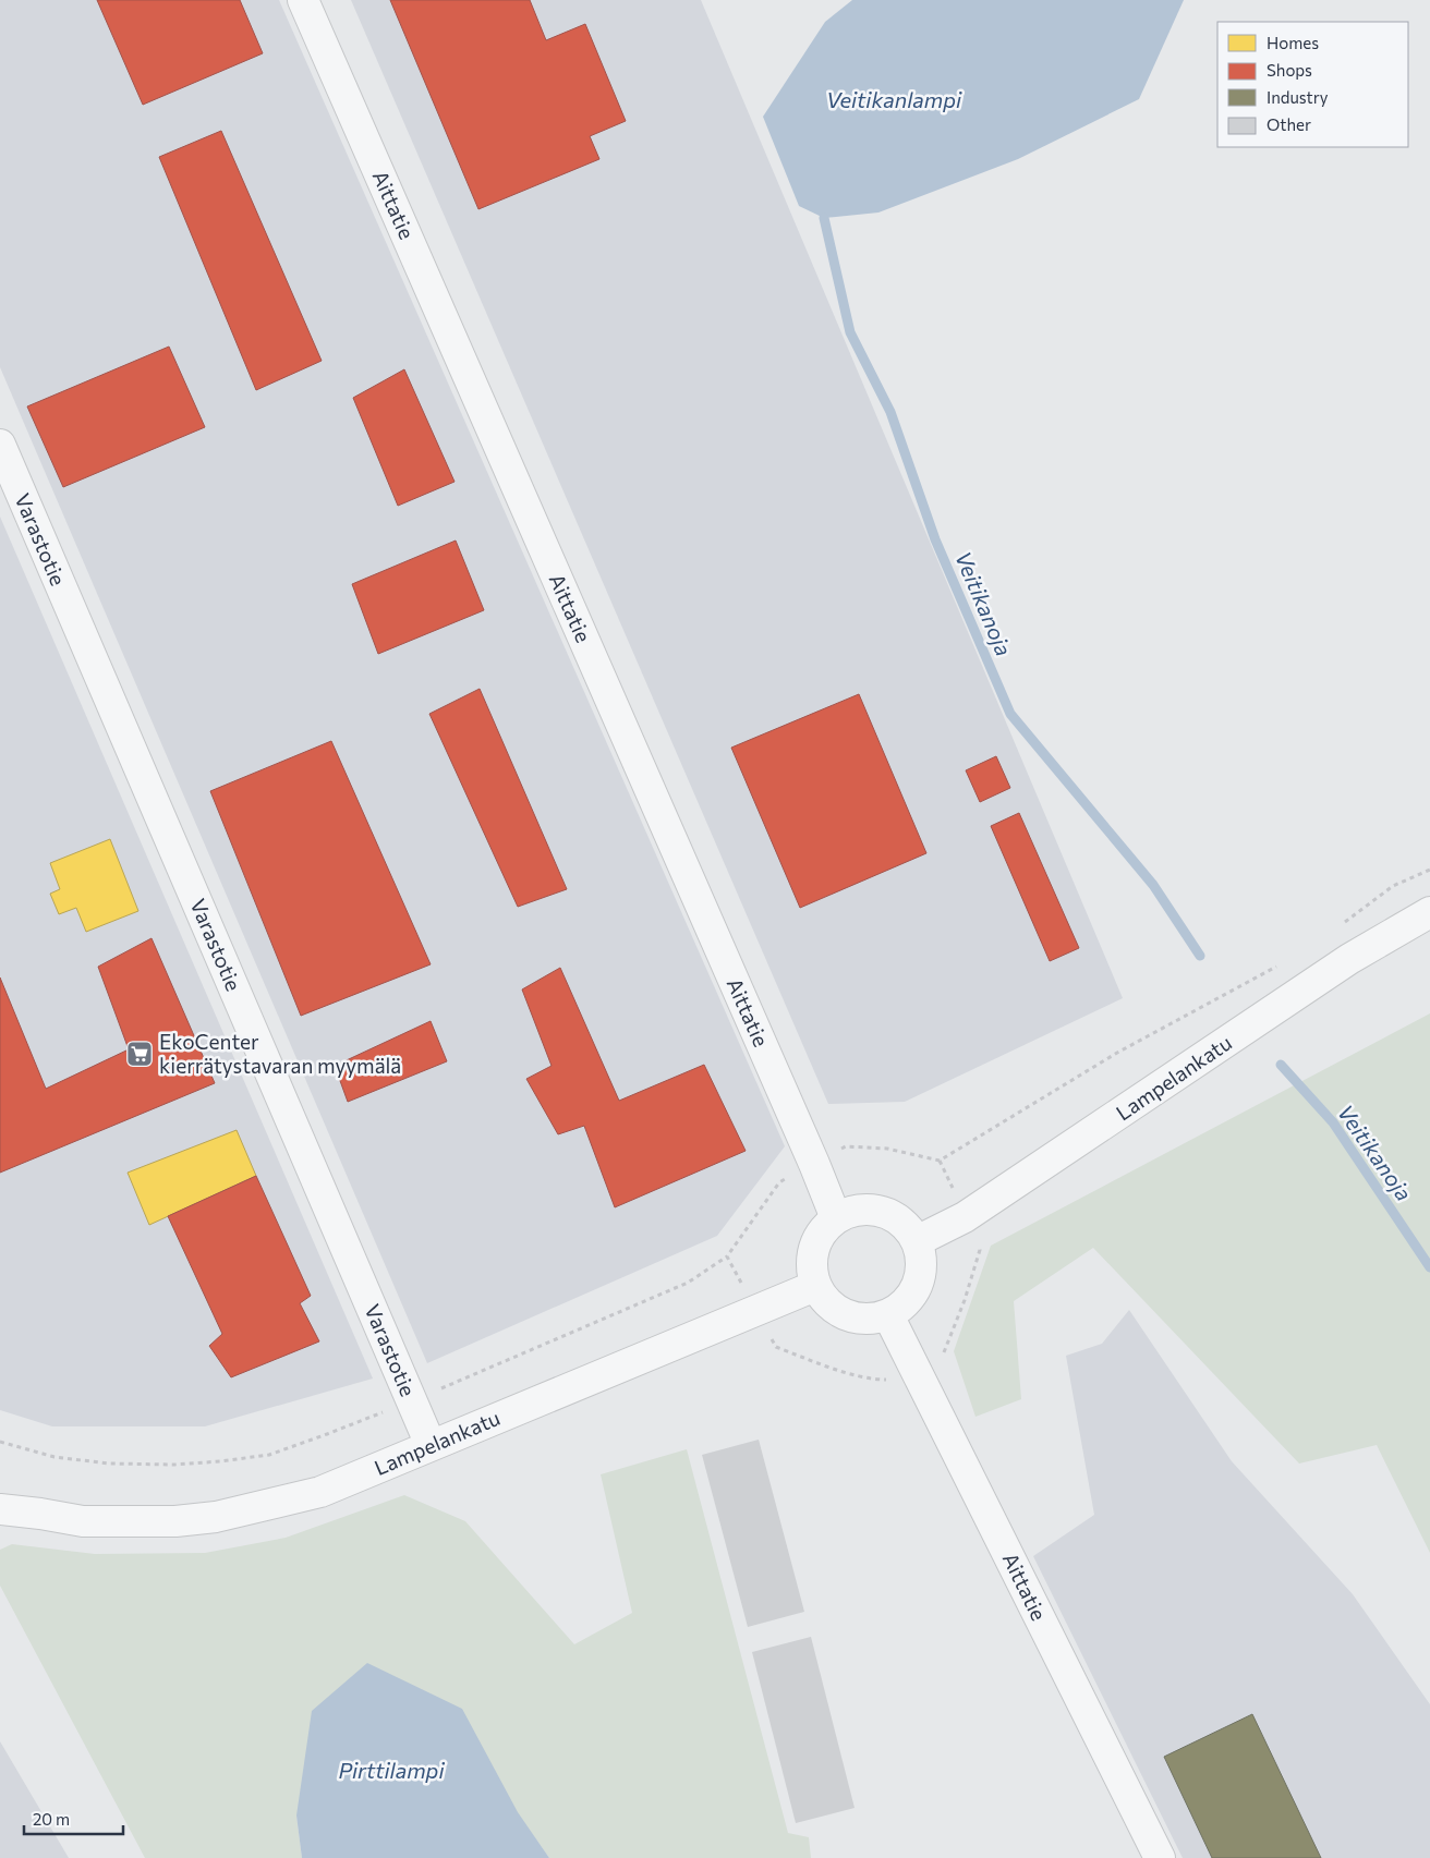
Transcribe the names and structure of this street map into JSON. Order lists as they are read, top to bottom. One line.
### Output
{"streets":{"street":["Aittatie","Varastotie","Lampelankatu"]},"crossings":[["Aittatie","Lampelankatu"],["Varastotie","Lampelankatu"]],"water":["Veitikanlampi","Veitikanoja","Pirttilampi"],"places":{"supermarket":["EkoCenter kierrätystavaran myymälä"]},"legend":["Homes","Shops","Industry","Other"],"scale_bar":"20 m"}
